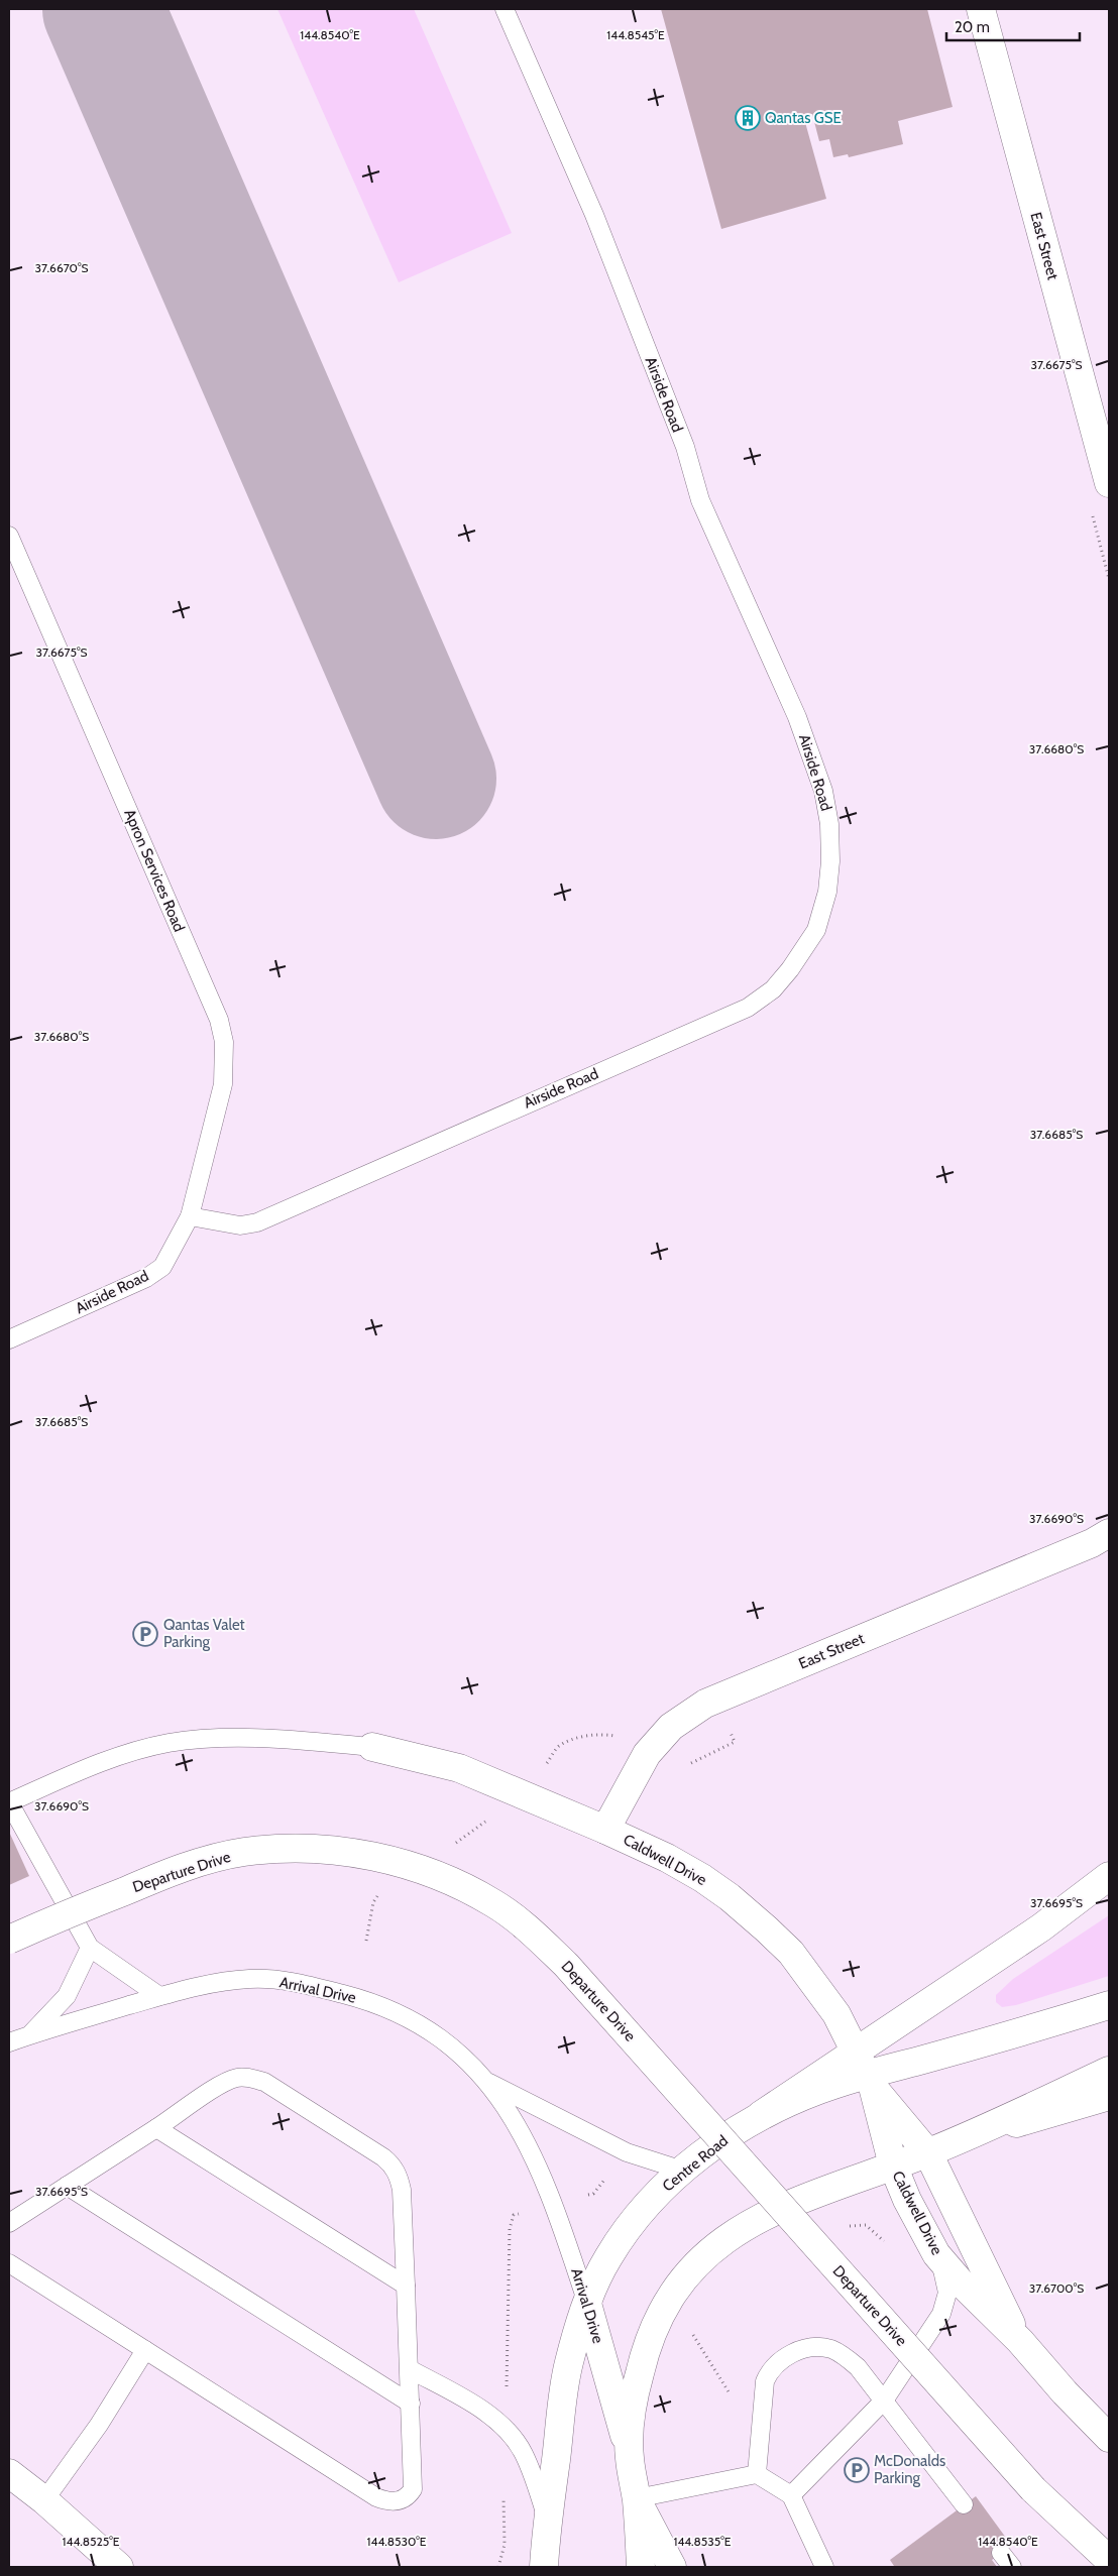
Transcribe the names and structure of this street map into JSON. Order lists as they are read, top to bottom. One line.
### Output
{"streets":{"main road":["East Street","Caldwell Drive","Departure Drive","Arrival Drive","Centre Road"],"lane":["Airside Road","Apron Services Road"]},"crossings":[["East Street","Caldwell Drive"],["Airside Road","Apron Services Road"],["Caldwell Drive","Centre Road"],["Arrival Drive","Centre Road"]],"places":{"building":["Qantas GSE"],"parking":["Qantas Valet Parking","McDonalds Parking"]},"scale_bar":"20 m","coordinates":["144.8545°E","144.8540°E","37.6670°S","37.6675°S","37.6680°S","37.6685°S","37.6690°S","37.6695°S","37.6700°S","144.8525°E","144.8530°E","144.8535°E"]}
